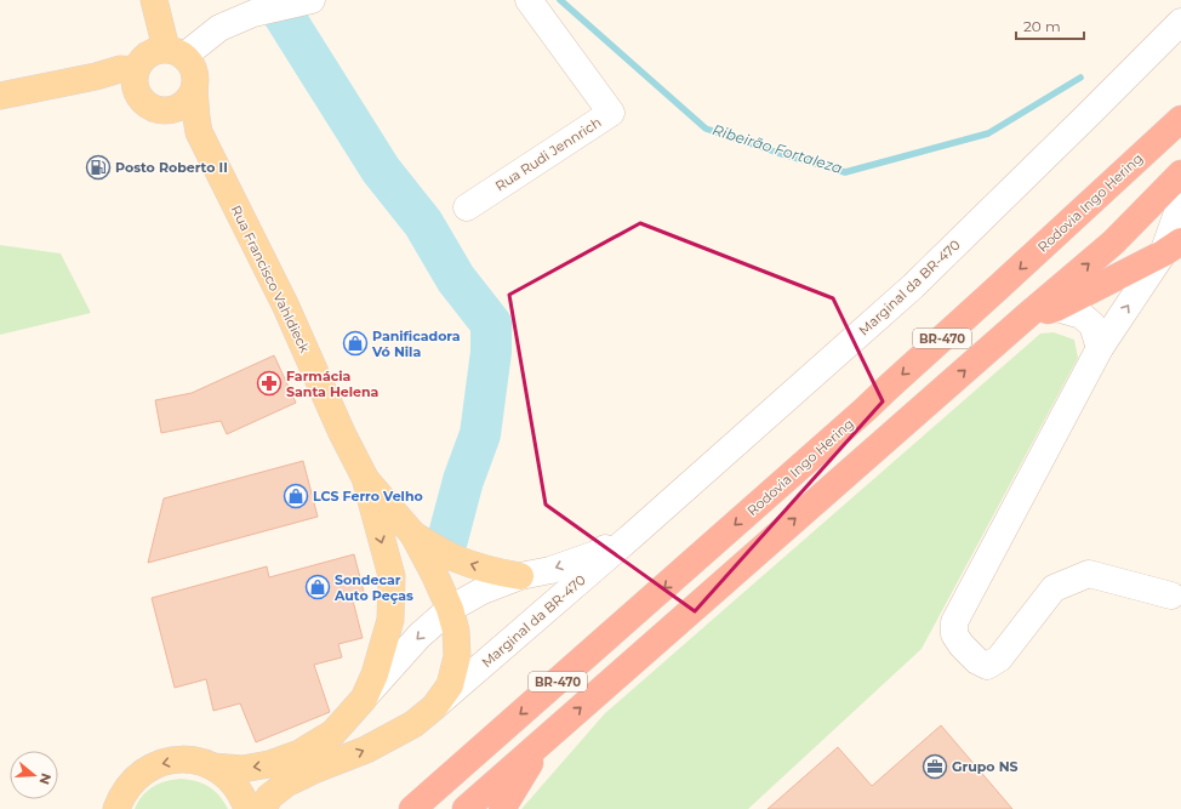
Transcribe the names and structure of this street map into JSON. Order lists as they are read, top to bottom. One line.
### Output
{"streets":{"highway":["Rodovia Ingo Hering","BR-470"],"main road":["Rua Francisco Vahldieck"],"street":["Rua Rudi Jennrich","Marginal da BR-470"]},"crossings":[["Rua Francisco Vahldieck","Marginal da BR-470"]],"water":["Ribeirão Fortaleza"],"places":{"fuel station":["Posto Roberto II"],"shop":["Panificadora Vó Nila","LCS Ferro Velho","Sondecar Auto Peças"],"pharmacy":["Farmácia Santa Helena"],"office":["Grupo NS"]},"scale_bar":"20 m","north":"right"}
